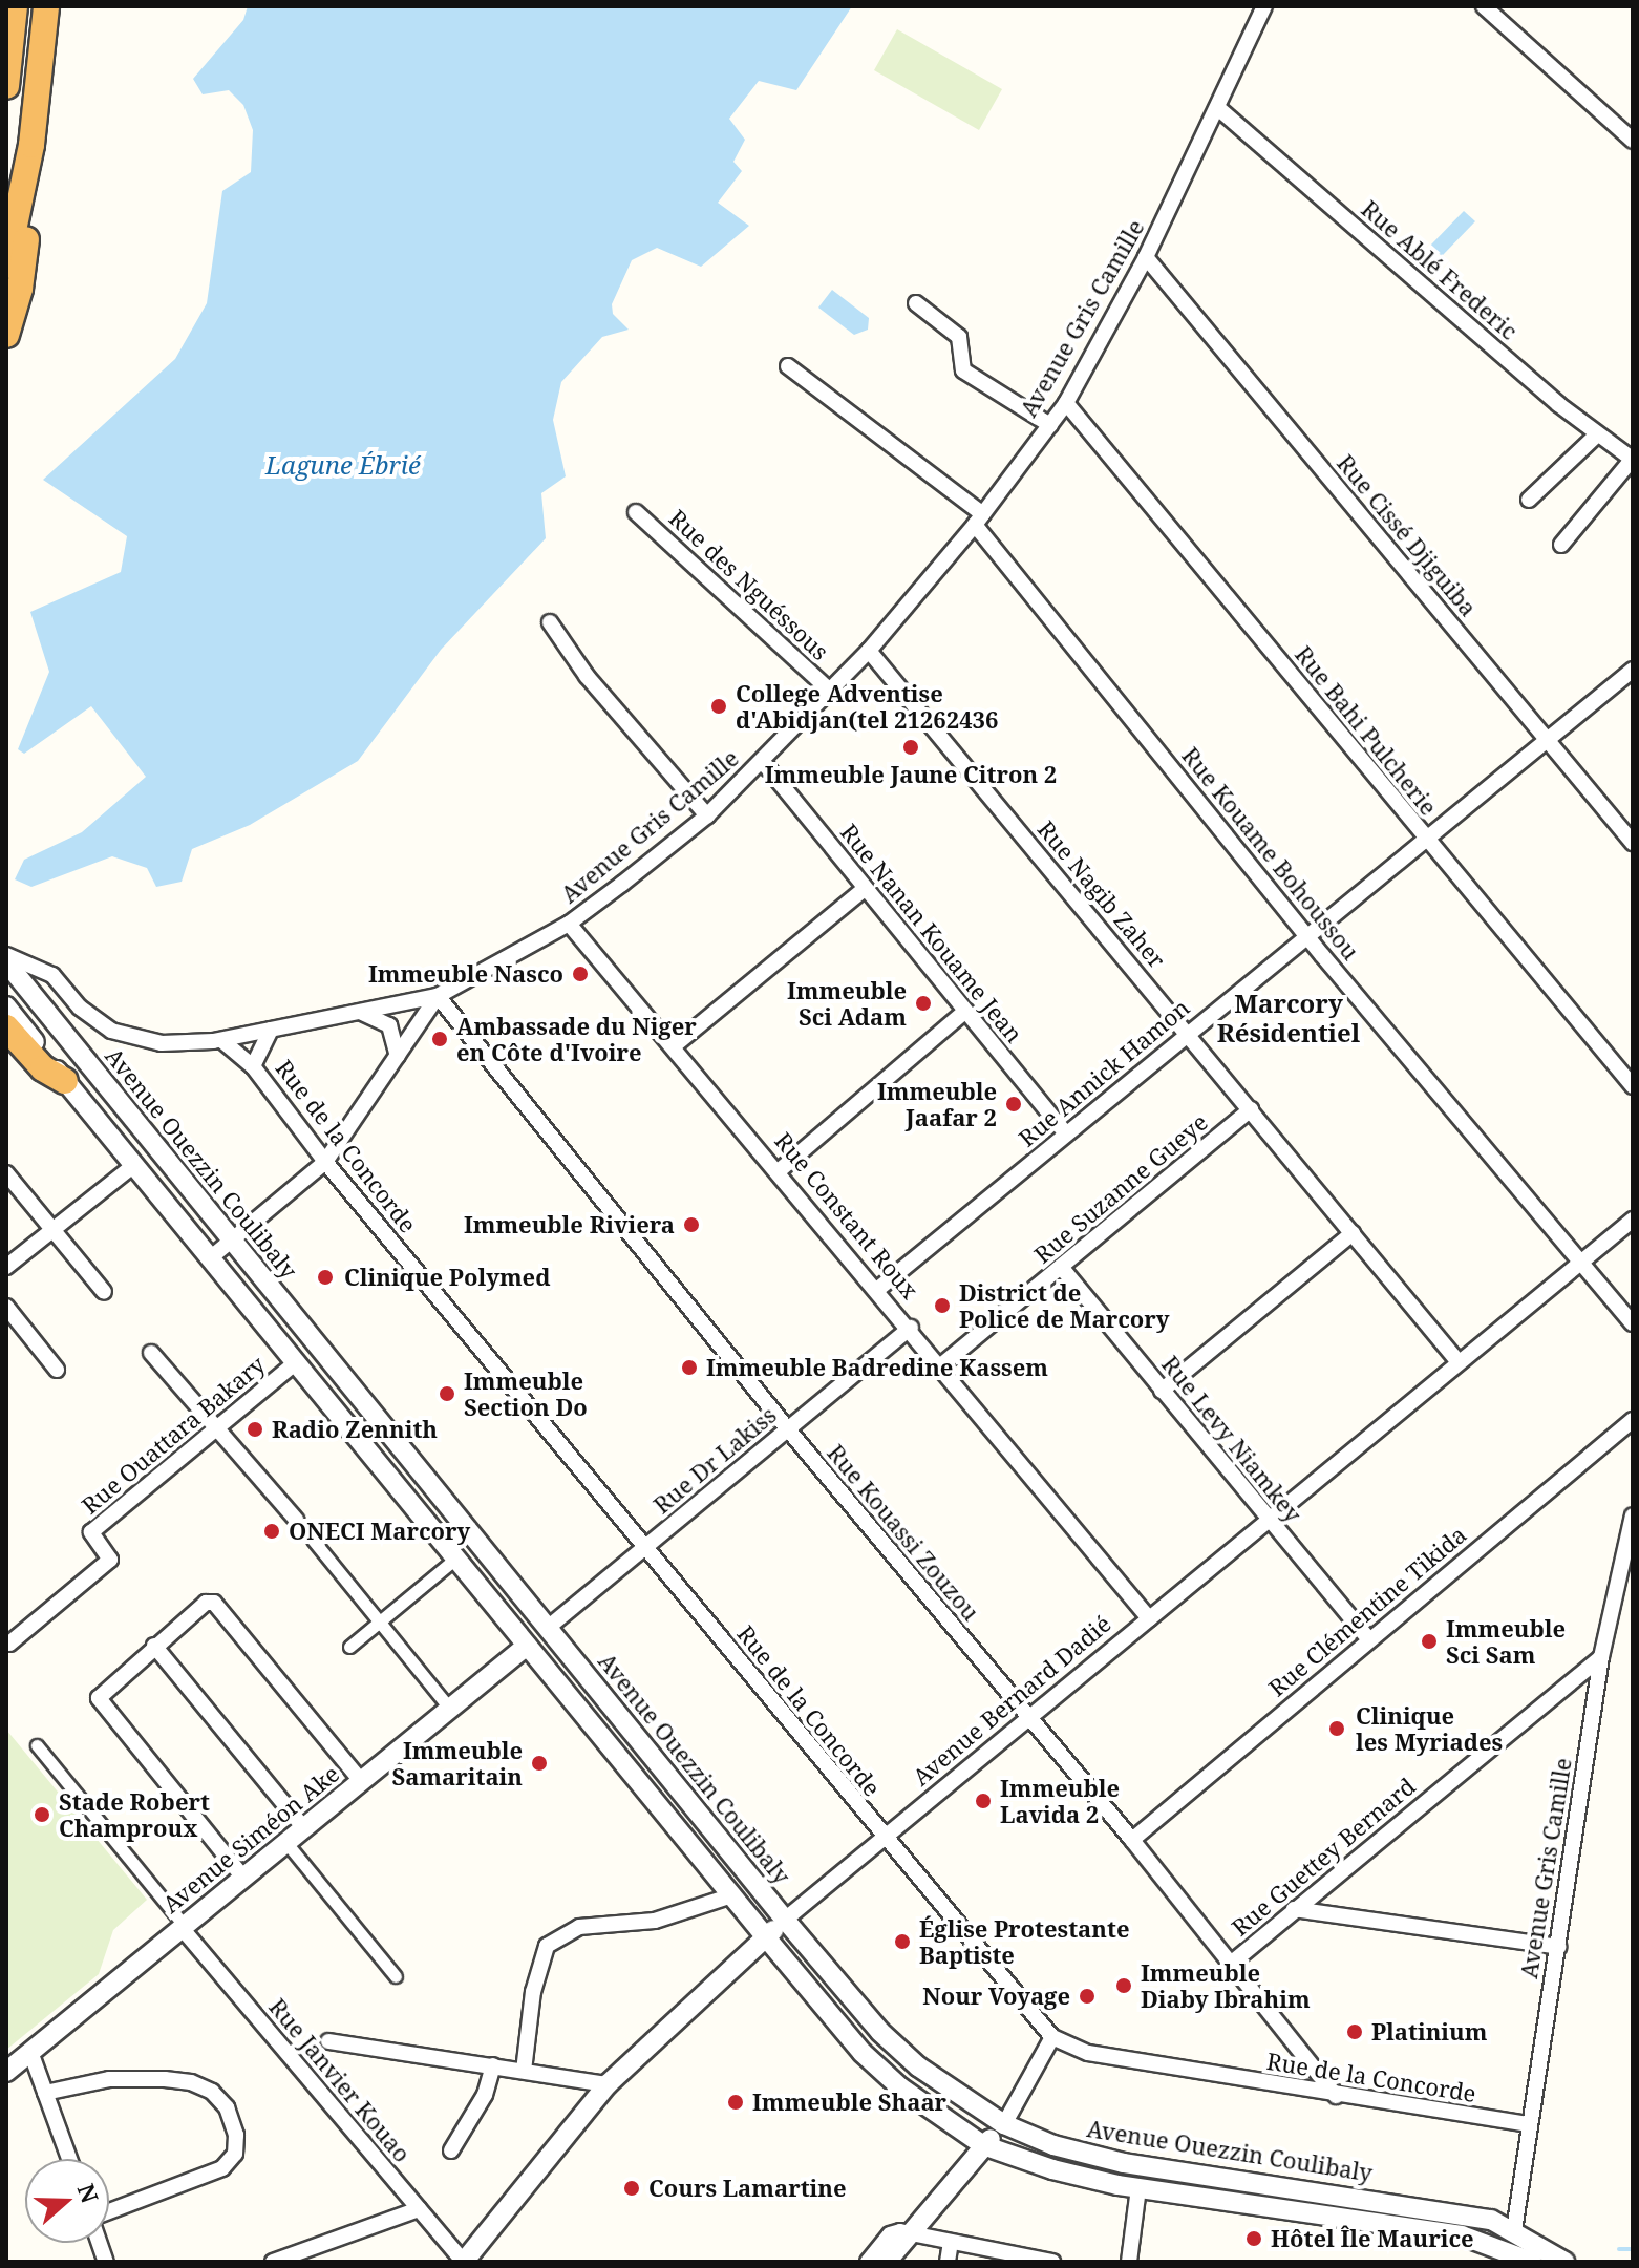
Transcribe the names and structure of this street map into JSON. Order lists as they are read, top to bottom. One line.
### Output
{"streets":{"street":["Rue Ablé Frederic","Avenue Gris Camille","Rue Cissé Djiguiba","Rue des Nguéssous","Rue Bahi Pulcherie","Rue Kouame Bohoussou","Rue Nagib Zaher","Rue Nanan Kouame Jean","Rue Annick Hamon","Rue de la Concorde","Avenue Ouezzin Coulibaly","Rue Suzanne Gueye","Rue Constant Roux","Rue Ouattara Bakary","Rue Levy Niamkey","Rue Dr Lakiss","Rue Kouassi Zouzou","Rue Clémentine Tikida","Avenue Bernard Dadié","Avenue Siméon Ake","Rue Guettey Bernard","Rue Janvier Kouao"]},"crossings":[["Rue Ablé Frederic","Avenue Gris Camille"],["Avenue Gris Camille","Rue Cissé Djiguiba"],["Avenue Gris Camille","Rue des Nguéssous"],["Avenue Gris Camille","Rue Bahi Pulcherie"],["Avenue Gris Camille","Rue Kouame Bohoussou"],["Avenue Gris Camille","Rue Nagib Zaher"],["Avenue Gris Camille","Rue Nanan Kouame Jean"],["Avenue Gris Camille","Rue de la Concorde"],["Avenue Gris Camille","Avenue Ouezzin Coulibaly"],["Avenue Gris Camille","Rue Constant Roux"],["Avenue Gris Camille","Rue Kouassi Zouzou"],["Avenue Gris Camille","Rue Guettey Bernard"],["Rue Cissé Djiguiba","Rue Annick Hamon"],["Rue Bahi Pulcherie","Rue Annick Hamon"],["Rue Kouame Bohoussou","Rue Annick Hamon"],["Rue Kouame Bohoussou","Avenue Bernard Dadié"],["Rue Nagib Zaher","Rue Annick Hamon"],["Rue Nagib Zaher","Rue Suzanne Gueye"],["Rue Nagib Zaher","Avenue Bernard Dadié"],["Rue Nanan Kouame Jean","Rue Annick Hamon"],["Rue Annick Hamon","Rue Constant Roux"],["Rue de la Concorde","Rue Dr Lakiss"],["Rue de la Concorde","Rue Kouassi Zouzou"],["Rue de la Concorde","Avenue Bernard Dadié"],["Avenue Ouezzin Coulibaly","Rue Dr Lakiss"],["Avenue Ouezzin Coulibaly","Avenue Bernard Dadié"],["Rue Suzanne Gueye","Rue Constant Roux"],["Rue Suzanne Gueye","Rue Levy Niamkey"],["Rue Constant Roux","Rue Dr Lakiss"],["Rue Constant Roux","Avenue Bernard Dadié"],["Rue Levy Niamkey","Rue Clémentine Tikida"],["Rue Levy Niamkey","Avenue Bernard Dadié"],["Rue Dr Lakiss","Rue Kouassi Zouzou"],["Rue Kouassi Zouzou","Rue Clémentine Tikida"],["Rue Kouassi Zouzou","Avenue Bernard Dadié"],["Rue Kouassi Zouzou","Rue Guettey Bernard"],["Avenue Bernard Dadié","Rue Janvier Kouao"],["Avenue Siméon Ake","Rue Janvier Kouao"]],"districts":["Marcory Résidentiel"],"water":["Lagune Ébrié"],"places":["College Adventise d'Abidjan(tel 21262436","Immeuble Jaune Citron 2","Immeuble Nasco","Immeuble Sci Adam","Ambassade du Niger en Côte d'Ivoire","Immeuble Jaafar 2","Immeuble Riviera","Clinique Polymed","District de Police de Marcory","Immeuble Badredine Kassem","Immeuble Section Do","Radio Zennith","ONECI Marcory","Immeuble Sci Sam","Clinique les Myriades","Immeuble Samaritain","Immeuble Lavida 2","Stade Robert Champroux","Église Protestante Baptiste","Immeuble Diaby Ibrahim","Nour Voyage","Platinium","Immeuble Shaar","Cours Lamartine","Hôtel Île Maurice"],"north":"right"}
